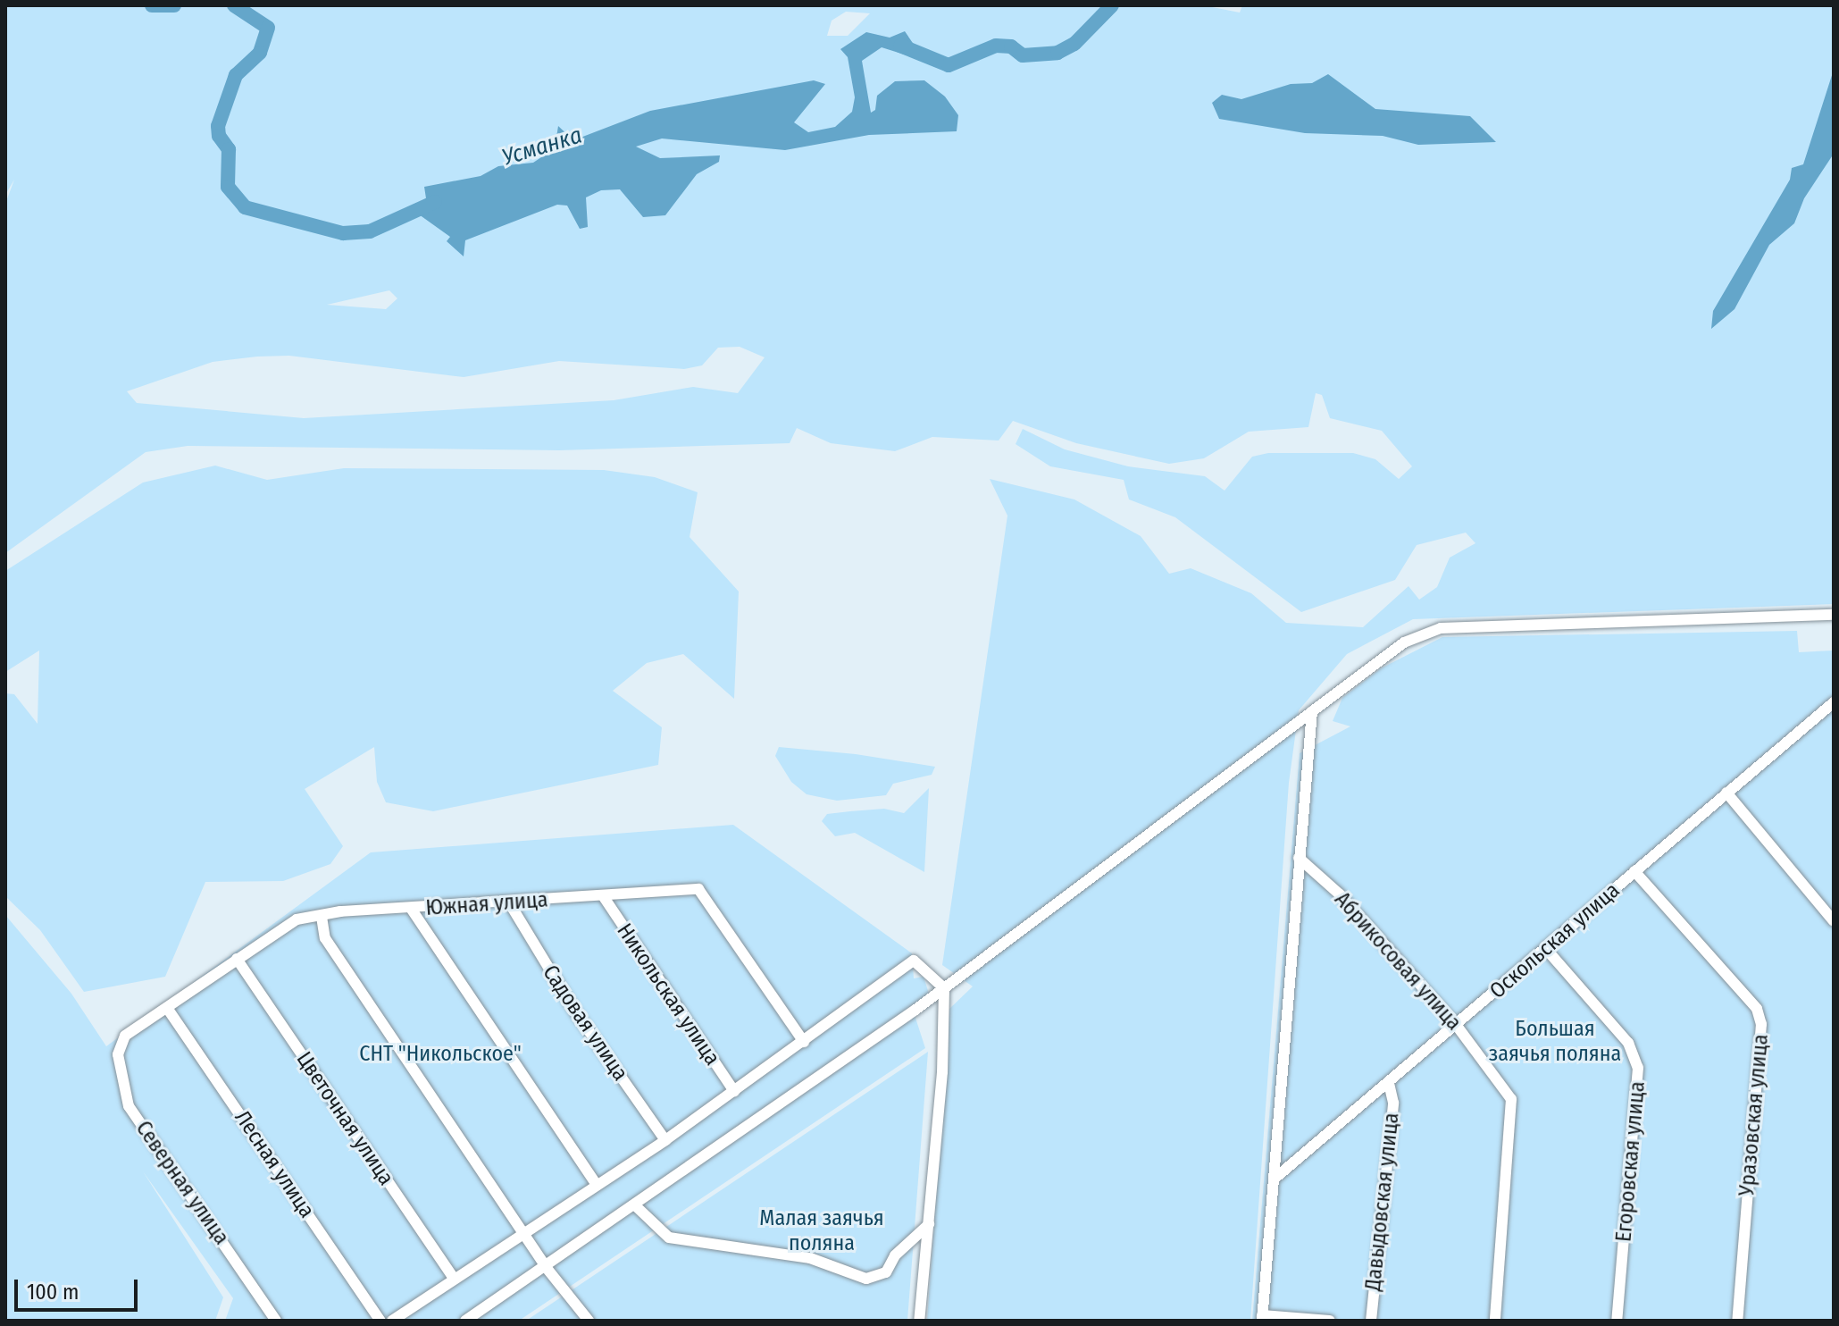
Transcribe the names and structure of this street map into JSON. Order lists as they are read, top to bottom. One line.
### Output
{"streets":{"street":["Южная улица","Оскольская улица","Абрикосовая улица","Никольская улица","Садовая улица","Уразовская улица","Цветочная улица","Егоровская улица","Лесная улица","Северная улица","Давыдовская улица"]},"crossings":[["Южная улица","Никольская улица"],["Южная улица","Садовая улица"],["Южная улица","Цветочная улица"],["Южная улица","Лесная улица"],["Южная улица","Северная улица"],["Оскольская улица","Абрикосовая улица"],["Оскольская улица","Уразовская улица"],["Оскольская улица","Егоровская улица"],["Оскольская улица","Давыдовская улица"]],"water":["Усманка"],"parks":["Большая заячья поляна","СНТ \"Никольское\"","Малая заячья поляна"],"scale_bar":"100 m"}
